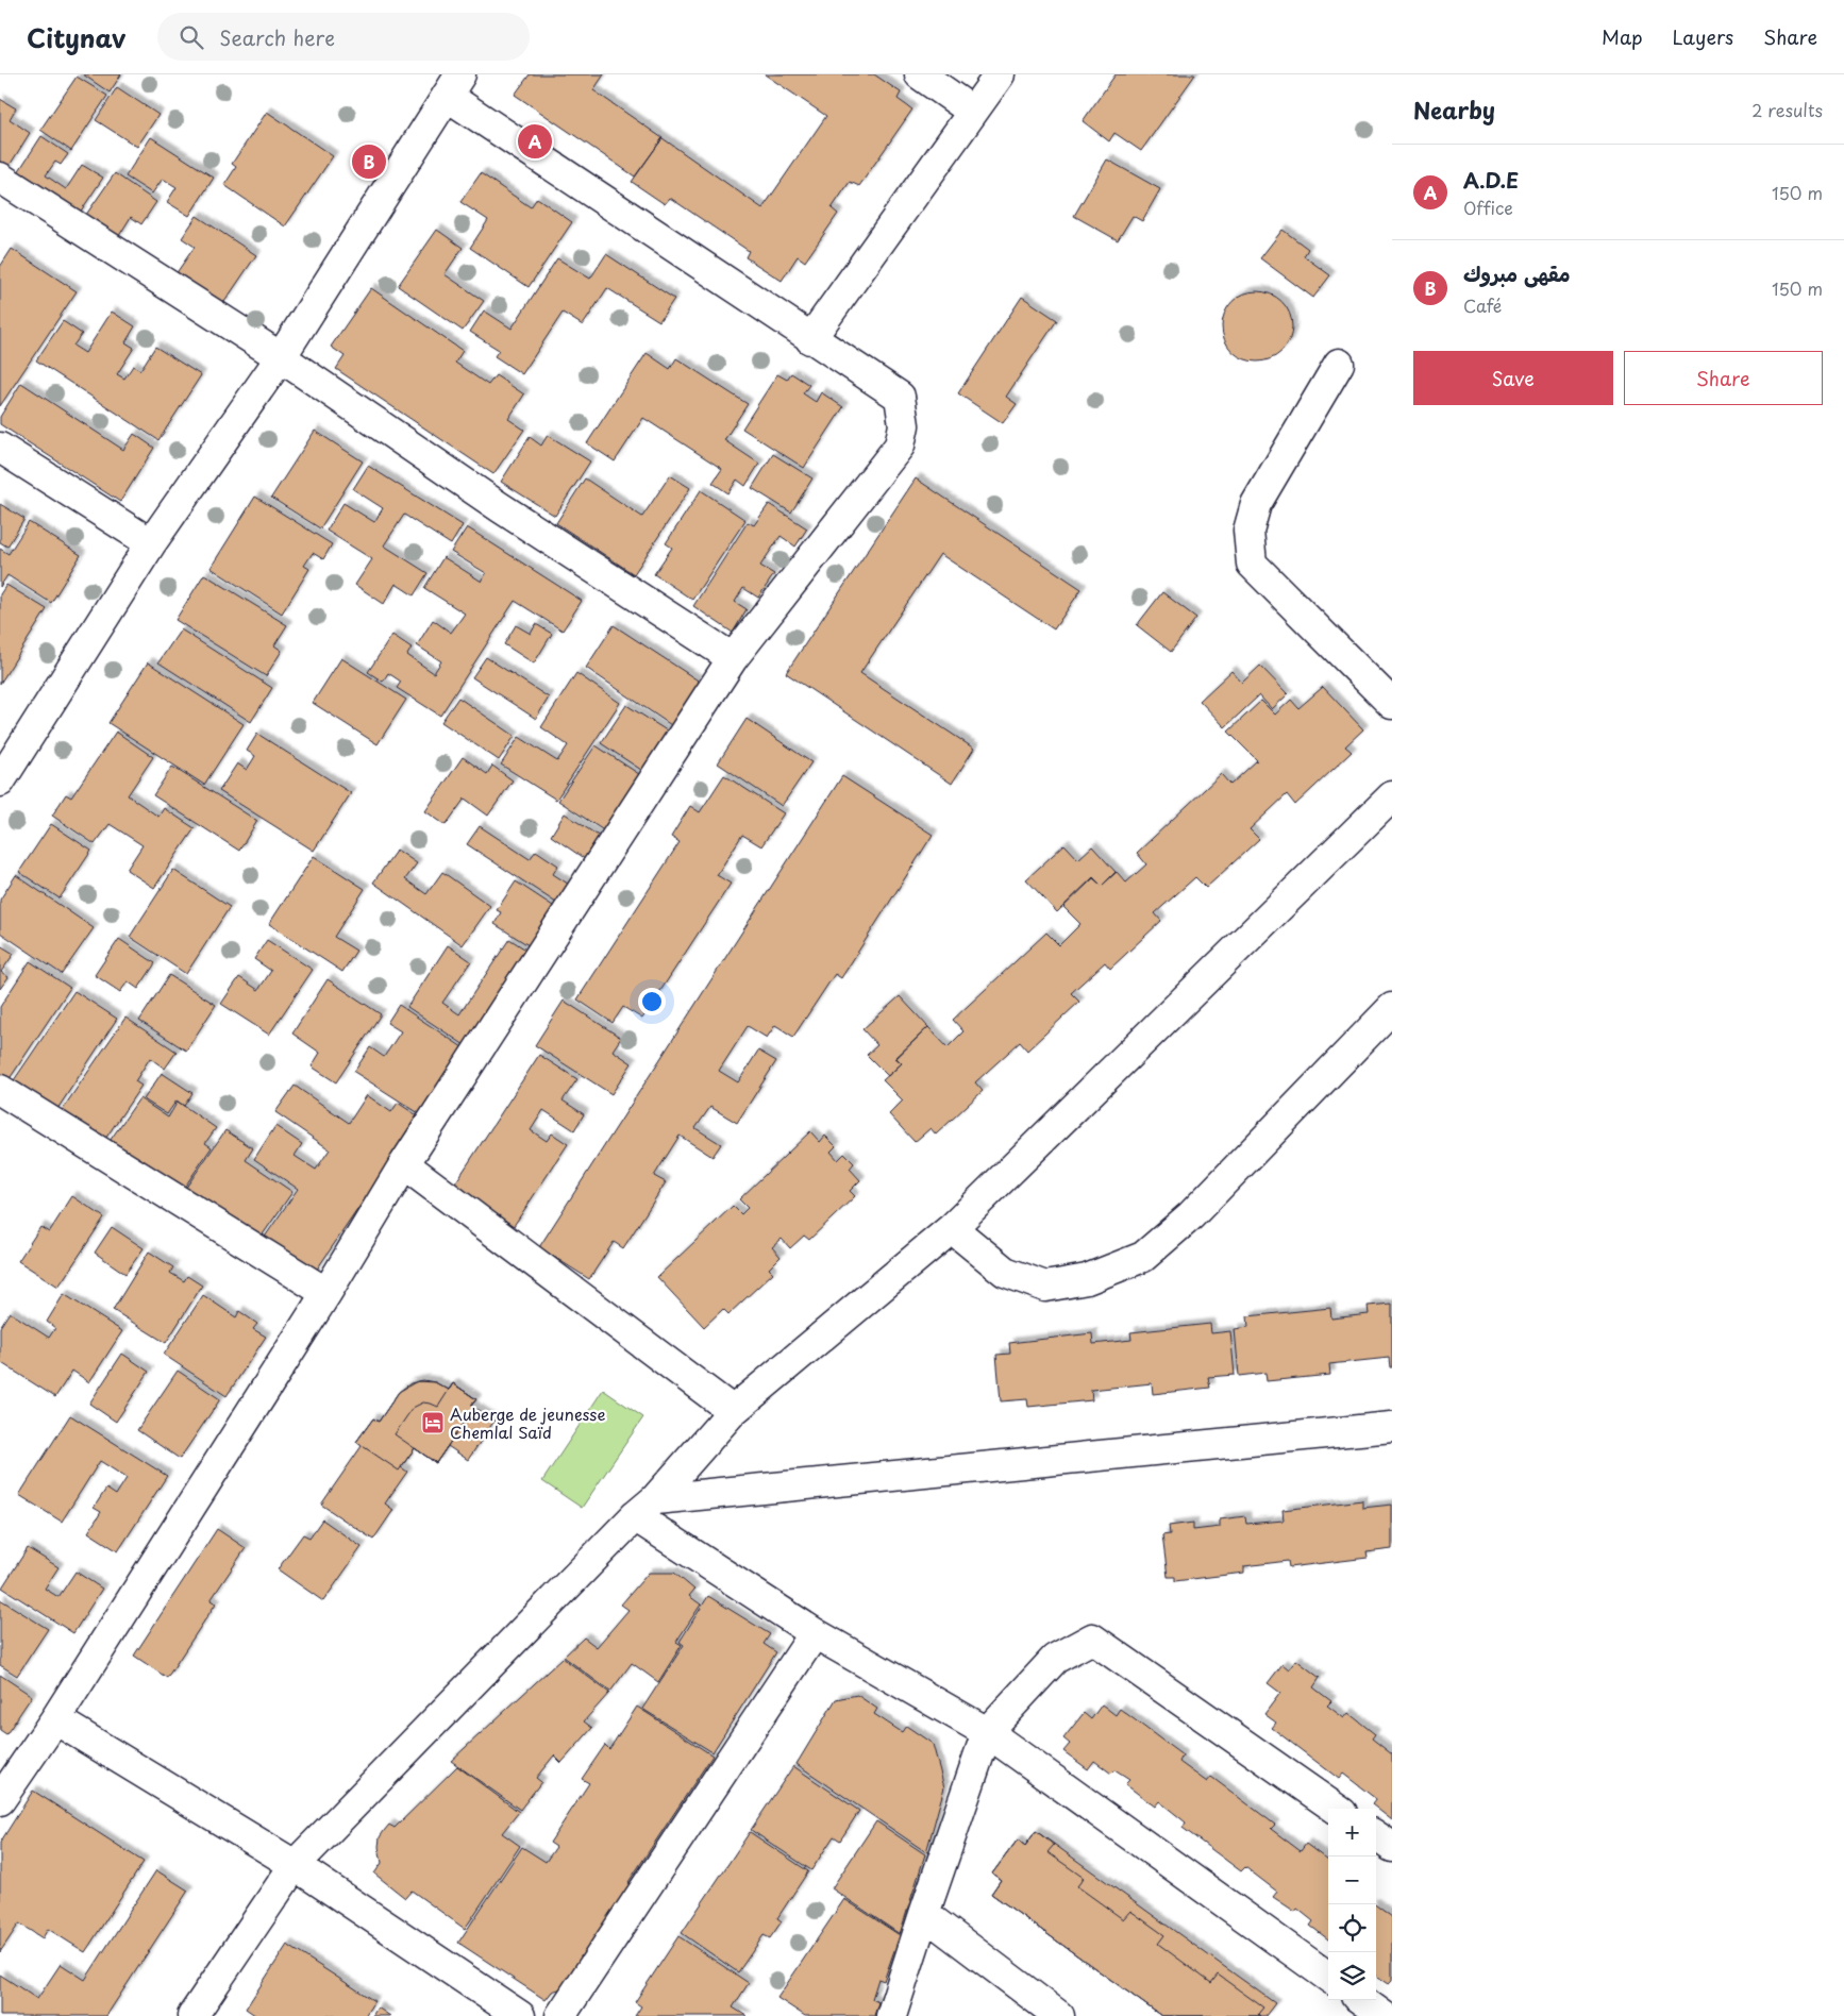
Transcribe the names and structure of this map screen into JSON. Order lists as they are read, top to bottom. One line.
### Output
{"places":{"hotel":["Auberge de jeunesse Chemlal Saïd"]},"page":{"header":"Citynav","search":"Search here","nav":["Map","Layers","Share"],"heading":["Nearby","2 results"],"pins":["A","B"],"list":[{"mark":"A","name":"A.D.E","note":"Office","value":"150 m"},{"mark":"B","name":"مقهى مبروك","note":"Café","value":"150 m"}],"buttons":["Save","Share"],"map_buttons":["+","−"]}}
